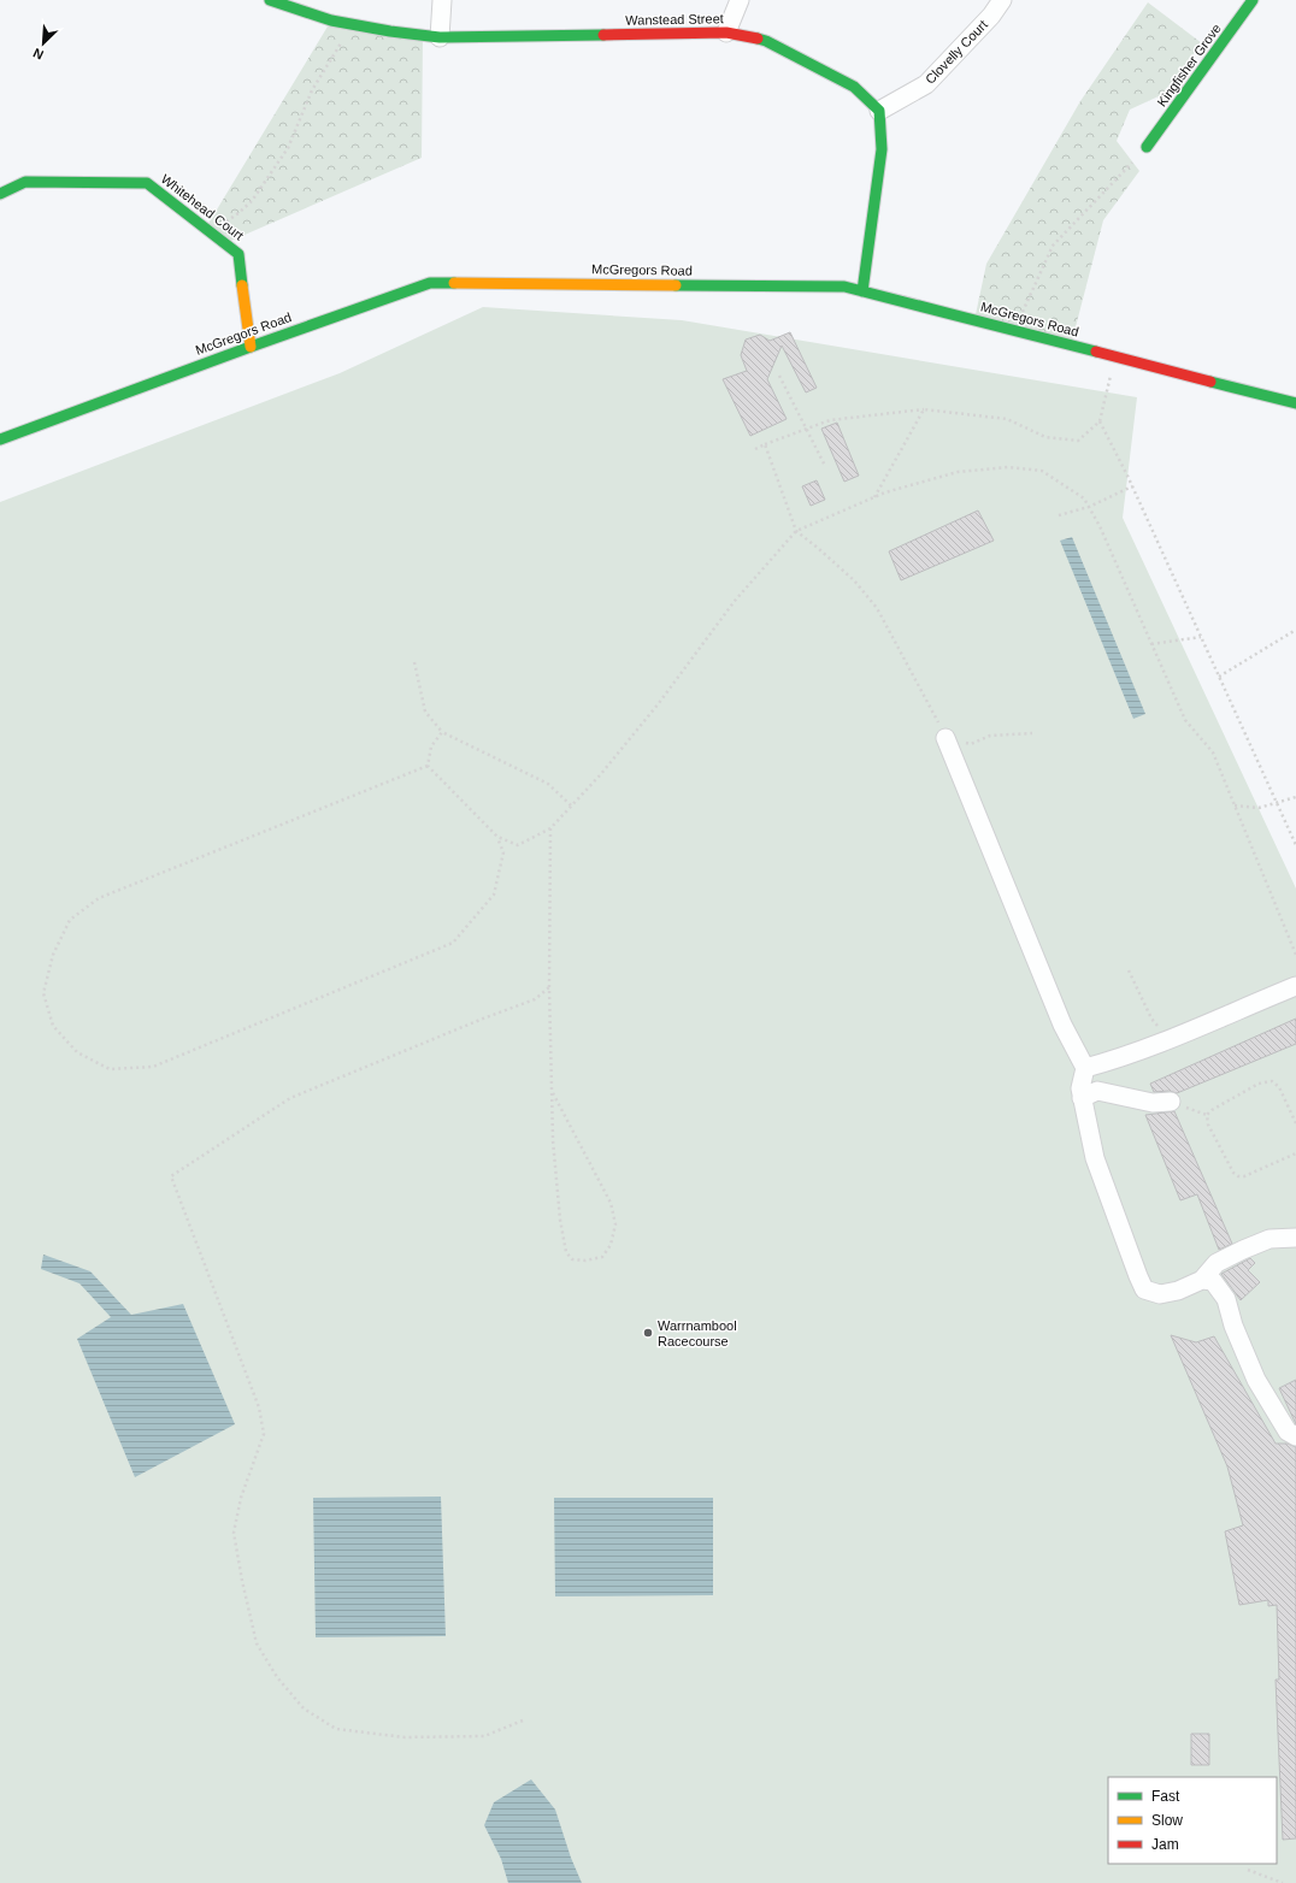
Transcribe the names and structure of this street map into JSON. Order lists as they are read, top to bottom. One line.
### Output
{"streets":{"street":["Wanstead Street","Clovelly Court","Kingfisher Grove","Whitehead Court","McGregors Road"]},"crossings":[["Wanstead Street","Clovelly Court"],["Whitehead Court","McGregors Road"]],"places":["Warrnambool Racecourse"],"legend":["Fast","Slow","Jam"],"north":"bottom left"}
